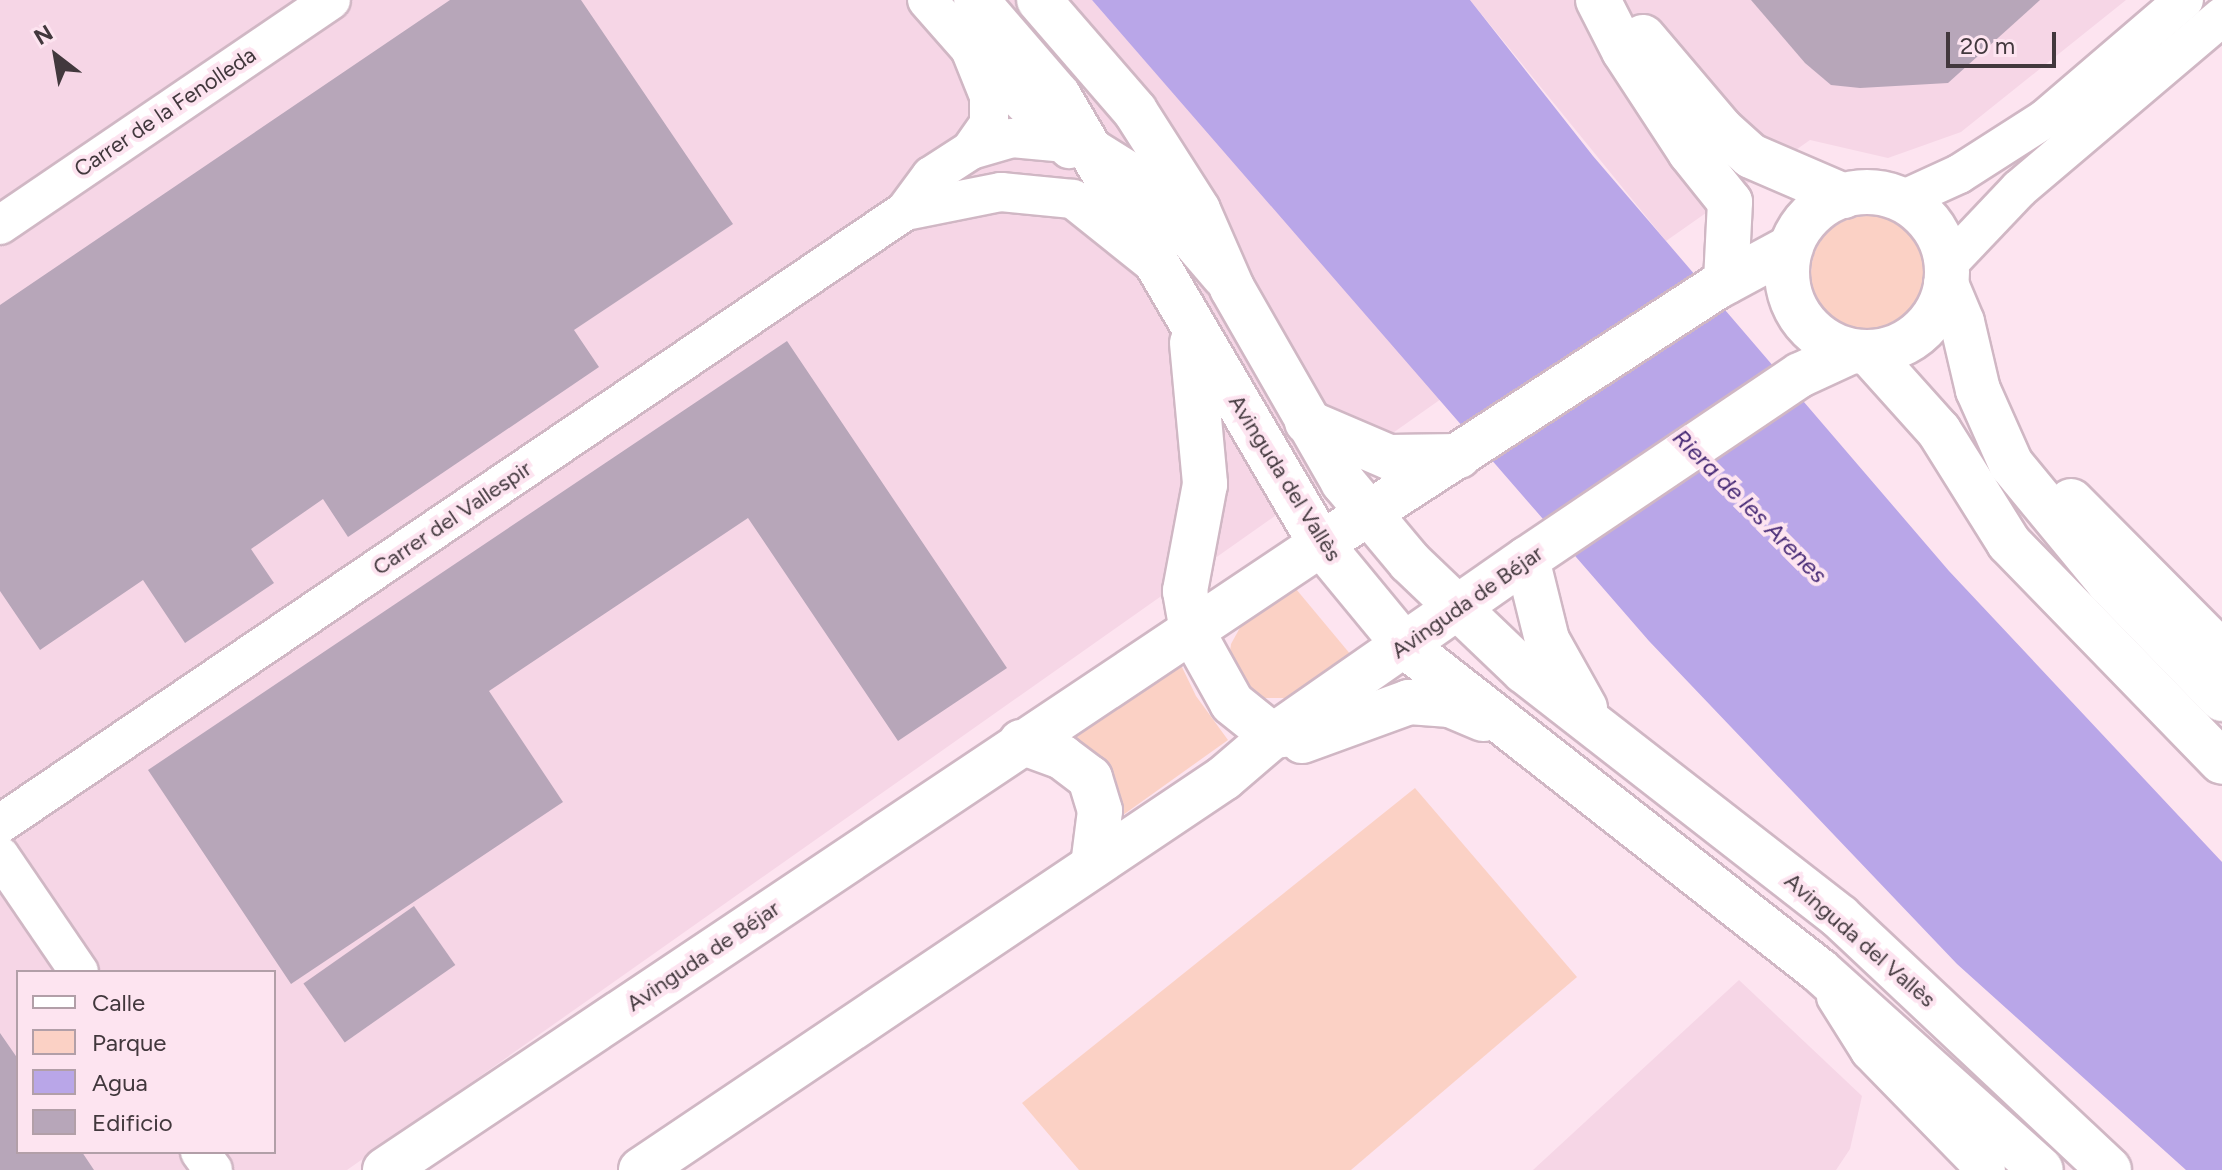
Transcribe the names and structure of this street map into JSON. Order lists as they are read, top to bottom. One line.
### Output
{"streets":{"main road":["Avinguda del Vallès","Avinguda de Béjar"],"street":["Carrer de la Fenolleda","Carrer del Vallespir"]},"crossings":[["Avinguda del Vallès","Avinguda de Béjar"]],"water":["Riera de les Arenes"],"legend":["Calle","Parque","Agua","Edificio"],"scale_bar":"20 m","north":"top left"}
